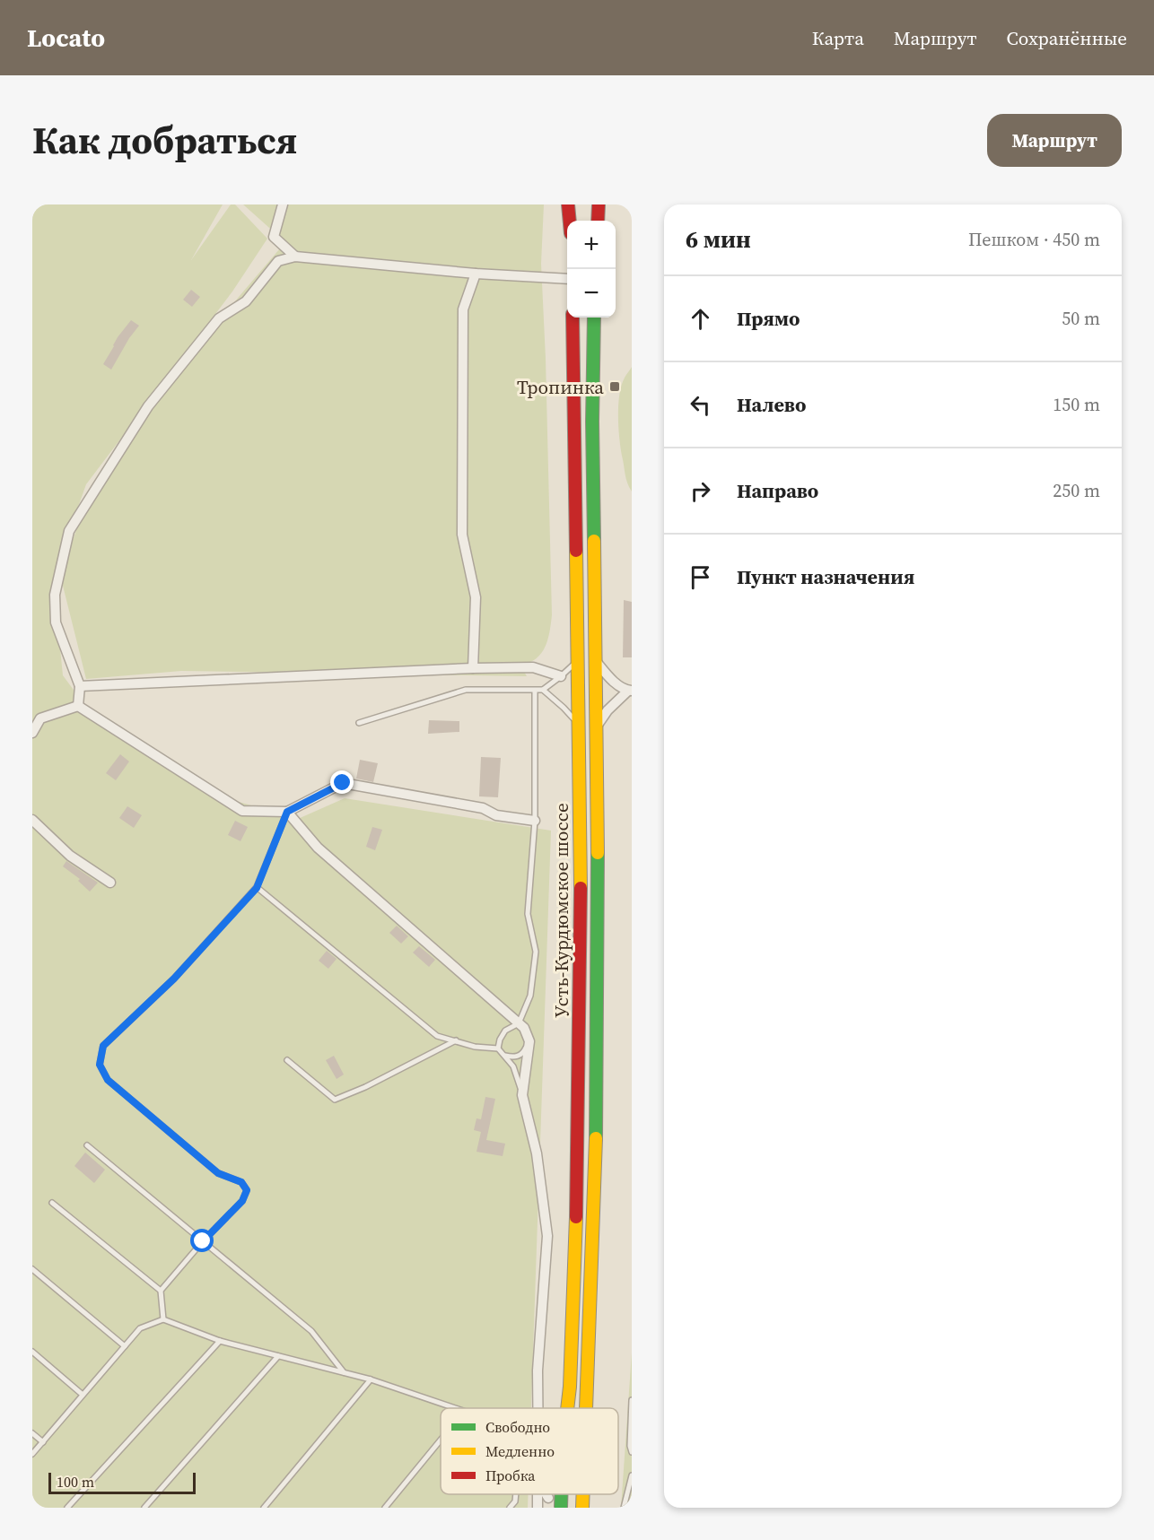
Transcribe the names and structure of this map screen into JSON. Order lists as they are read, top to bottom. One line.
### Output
{"streets":{"main road":["Усть-Курдюмское шоссе"]},"places":{"transit":["Тропинка"]},"legend":["Свободно","Медленно","Пробка"],"scale_bar":"100 m","page":{"header":"Locato","nav":["Карта","Маршрут","Сохранённые"],"title":"Как добраться","buttons":"Маршрут","heading":["6 мин","Пешком · 450 m"],"map_buttons":["+","−"],"list":[["Прямо","50 m"],["Налево","150 m"],["Направо","250 m"],"Пункт назначения"],"scale":"100 m"}}
